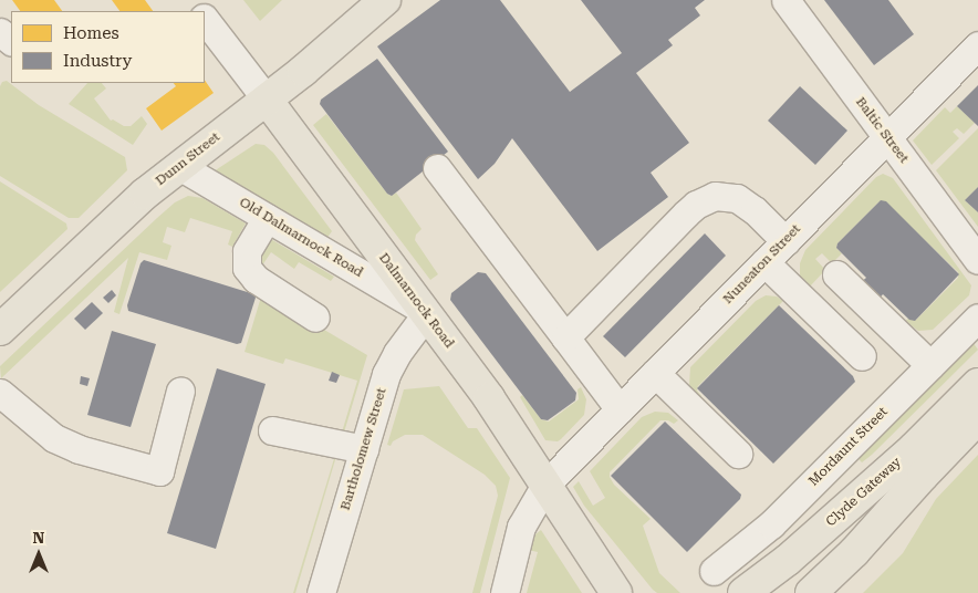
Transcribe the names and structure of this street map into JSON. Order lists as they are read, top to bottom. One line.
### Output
{"streets":{"main road":["Dunn Street","Dalmarnock Road","Clyde Gateway"],"street":["Baltic Street","Old Dalmarnock Road","Nuneaton Street","Mordaunt Street","Bartholomew Street"]},"crossings":[["Baltic Street","Nuneaton Street"],["Dunn Street","Old Dalmarnock Road"],["Dunn Street","Dalmarnock Road"],["Old Dalmarnock Road","Dalmarnock Road"],["Old Dalmarnock Road","Bartholomew Street"],["Nuneaton Street","Dalmarnock Road"],["Dalmarnock Road","Bartholomew Street"]],"legend":["Homes","Industry"],"north":"top"}
